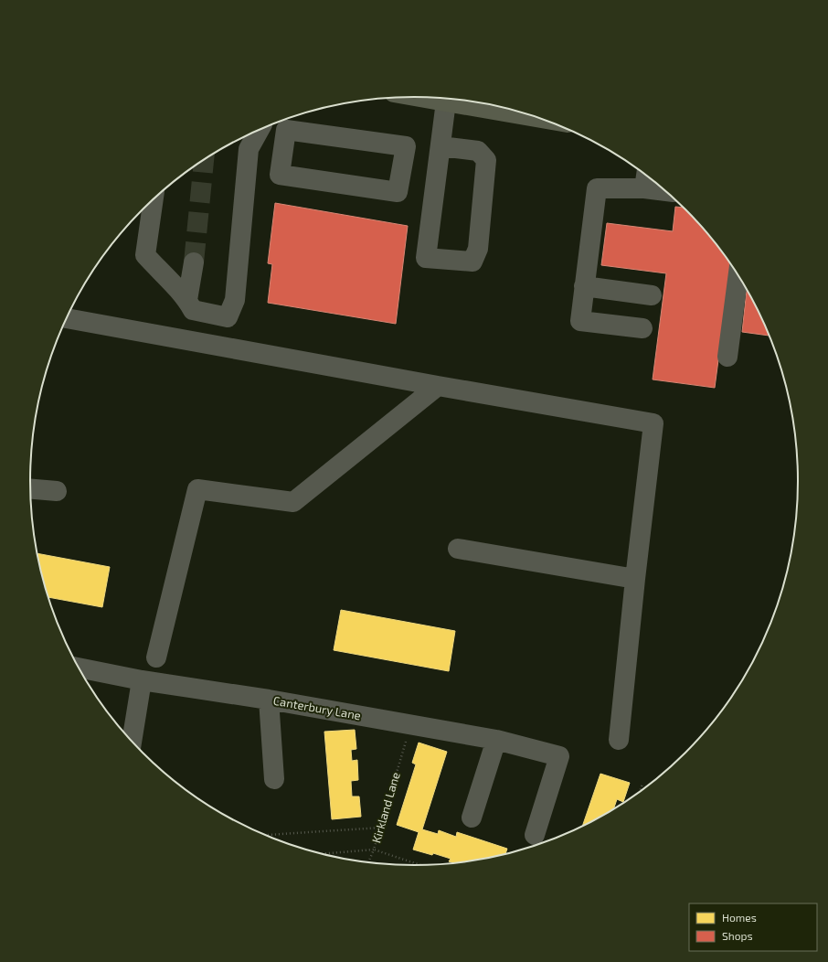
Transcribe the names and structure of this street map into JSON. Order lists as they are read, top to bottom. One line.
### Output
{"streets":{"street":["Canterbury Lane"],"path":["Kirkland Lane"]},"crossings":[["Canterbury Lane","Kirkland Lane"]],"legend":["Homes","Shops"]}
